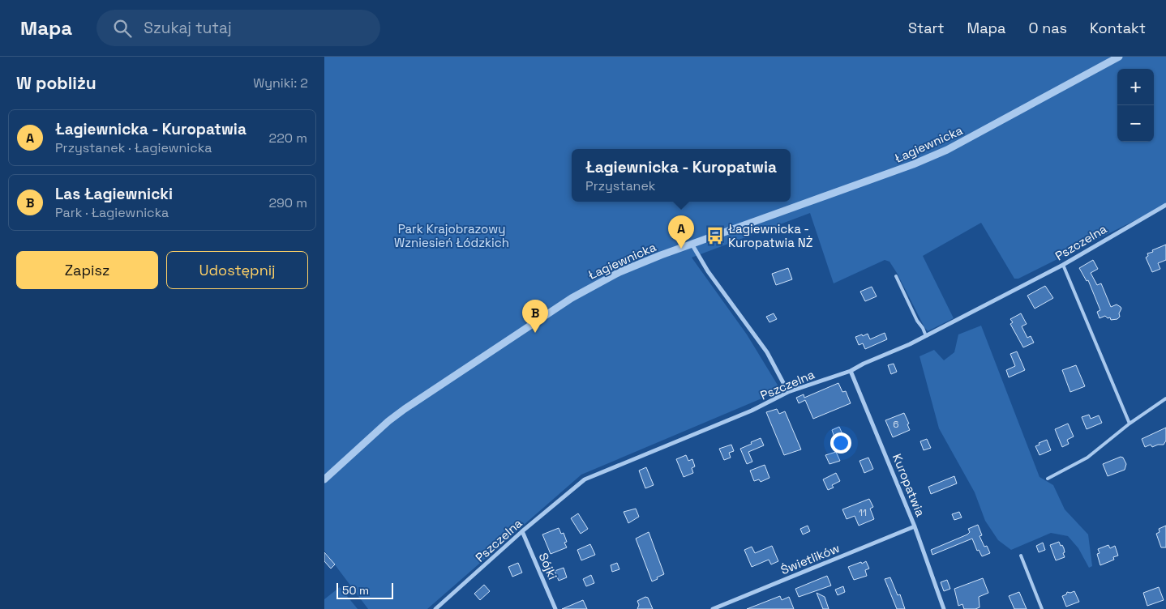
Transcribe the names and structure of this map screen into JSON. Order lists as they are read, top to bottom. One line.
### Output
{"streets":{"street":["Łagiewnicka","Pszczelna","Kuropatwia","Świetlików","Sójki"]},"crossings":[["Pszczelna","Kuropatwia"],["Pszczelna","Sójki"],["Kuropatwia","Świetlików"]],"parks":["Park Krajobrazowy Wzniesień Łódzkich"],"places":{"bus stop":["Łagiewnicka - Kuropatwia NŻ"]},"house_numbers":["6","11"],"scale_bar":"50 m","page":{"header":"Mapa","search":"Szukaj tutaj","nav":["Start","Mapa","O nas","Kontakt"],"heading":["W pobliżu","Wyniki: 2"],"map_buttons":["+","−"],"list":[{"mark":"A","name":"Łagiewnicka - Kuropatwia","note":"Przystanek · Łagiewnicka","value":"220 m"},{"mark":"B","name":"Las Łagiewnicki","note":"Park · Łagiewnicka","value":"290 m"}],"popup":["Łagiewnicka - Kuropatwia","Przystanek"],"pins":["A","B"],"buttons":["Zapisz","Udostępnij"],"scale":"50 m"}}
